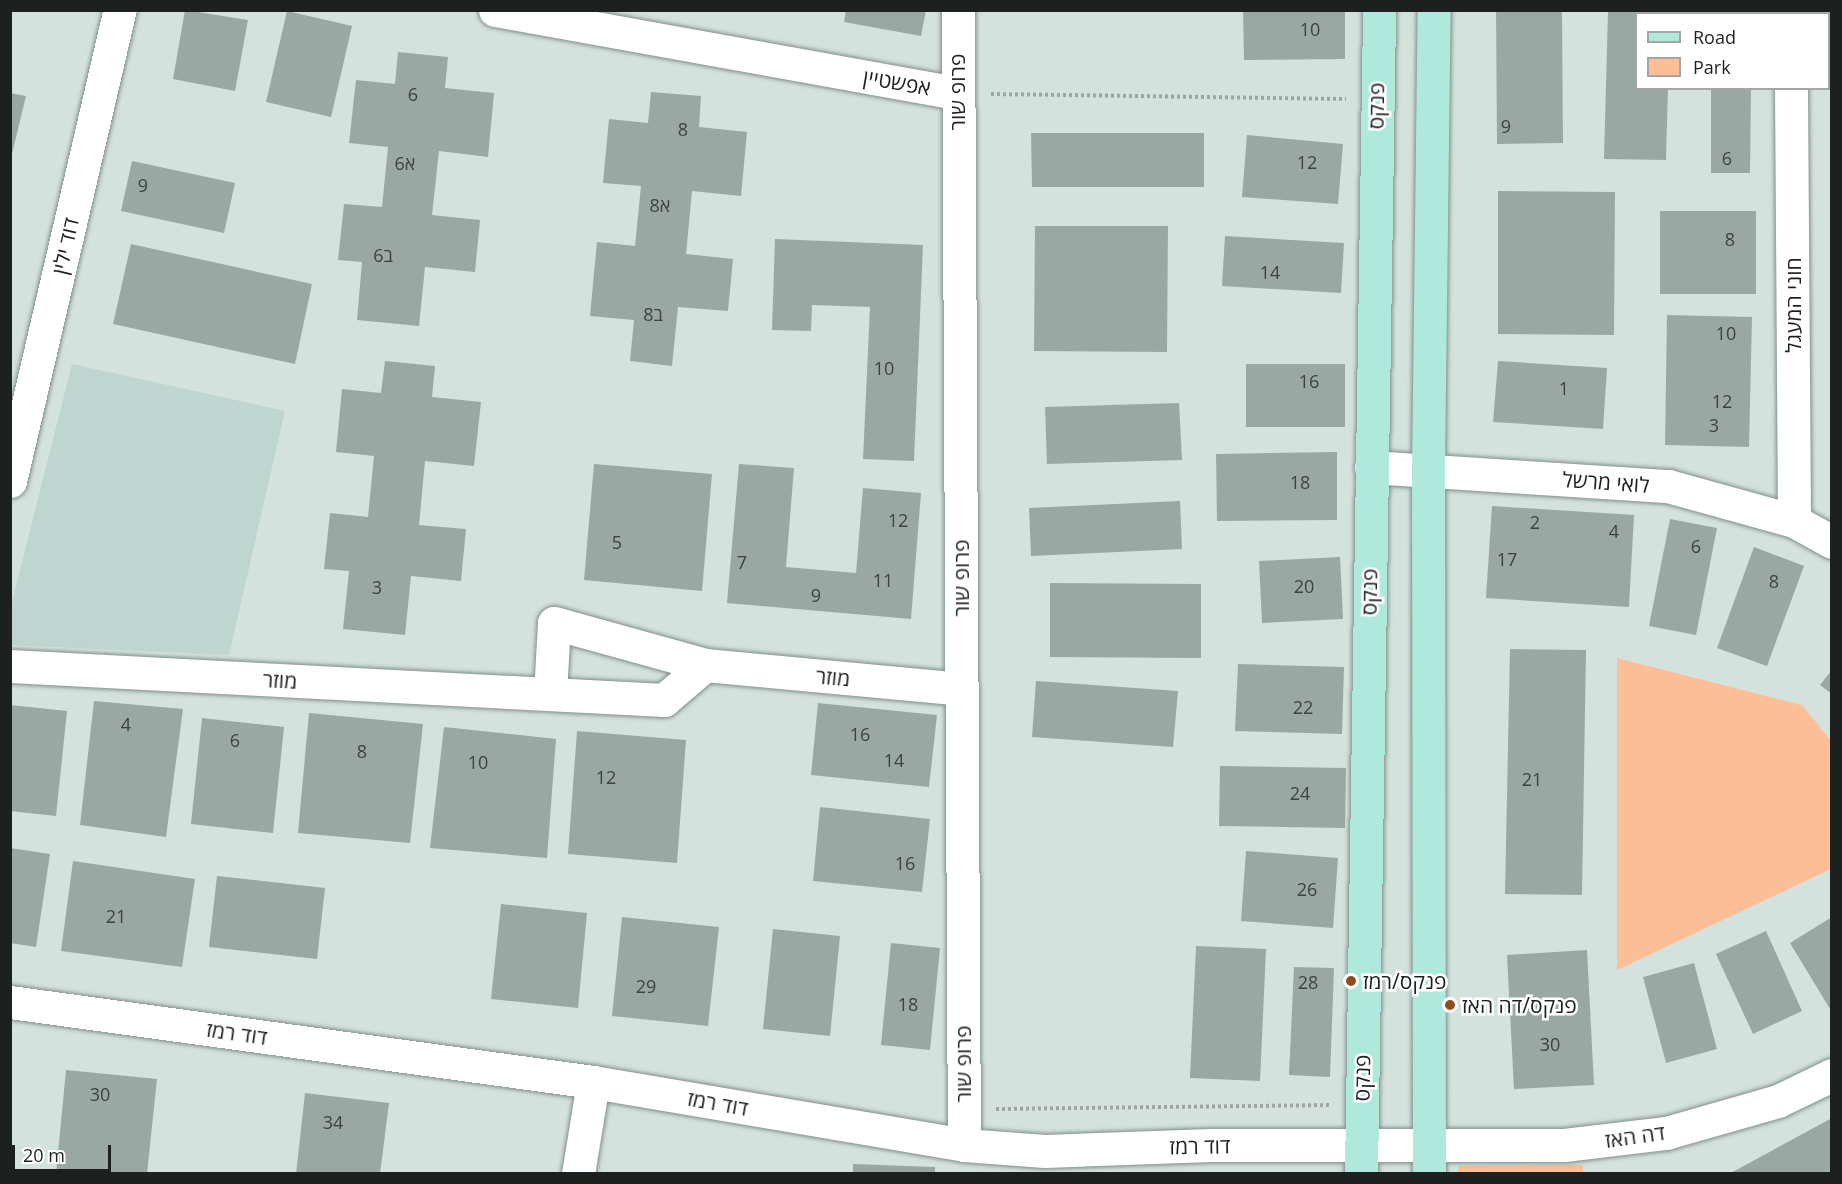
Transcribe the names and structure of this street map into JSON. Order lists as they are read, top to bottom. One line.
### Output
{"streets":{"main road":["פנקס"],"street":["אפשטיין","פרופ שור","דוד ילין","חוני המעגל","לואי מרשל","מוזר","דוד רמז","דה האז"]},"crossings":[["אפשטיין","פרופ שור"],["אפשטיין","פנקס"],["פרופ שור","מוזר"],["פרופ שור","דוד רמז"],["פנקס","לואי מרשל"],["פנקס","דוד רמז"],["חוני המעגל","לואי מרשל"],["דוד רמז","דה האז"]],"places":["פנקס/רמז","פנקס/דה האז"],"house_numbers":["10","6","9","8","6","12","6א","9","8א","8","6ב","14","8ב","10","10","16","1","12","3","18","12","2","4","5","6","17","7","11","8","20","3","9","22","4","16","6","8","14","10","12","21","24","16","26","21","28","29","18","30","30","34"],"legend":["Road","Park"],"scale_bar":"20 m"}
